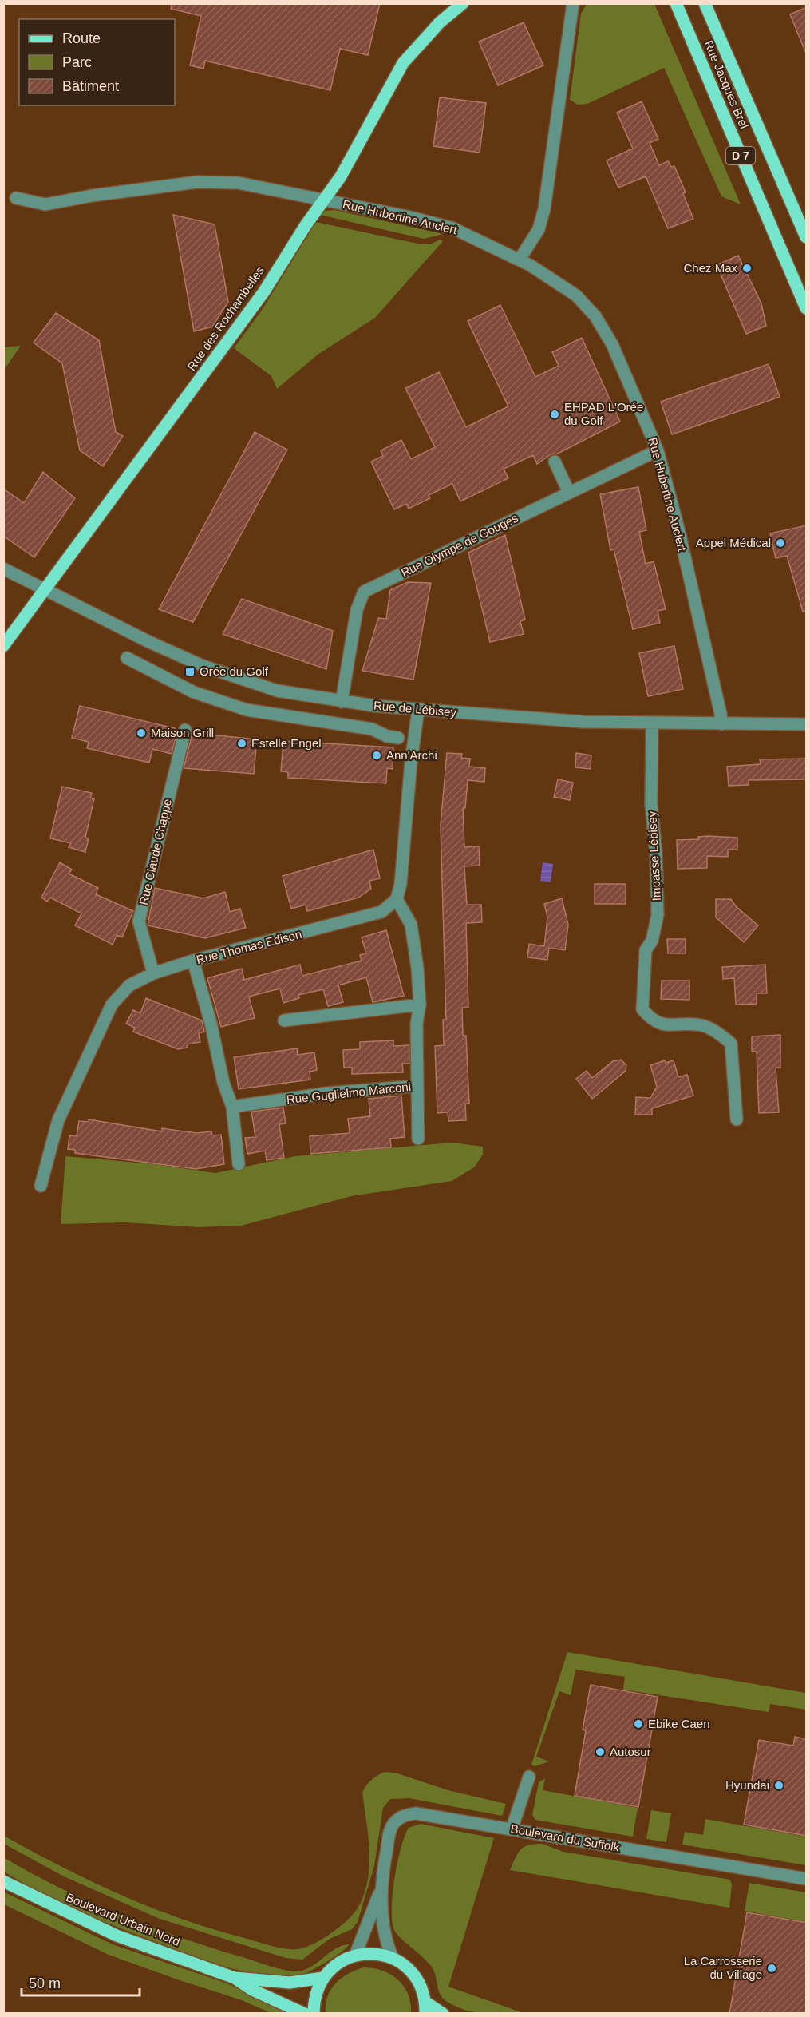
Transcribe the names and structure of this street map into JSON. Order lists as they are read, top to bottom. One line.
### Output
{"streets":{"main road":["Rue Jacques Brel","D 7","Rue des Rochambelles","Boulevard Urbain Nord"],"street":["Rue Hubertine Auclert","Rue Olympe de Gouges","Rue de Lébisey","Rue Claude Chappe","Impasse Lébisey","Rue Thomas Edison","Rue Guglielmo Marconi","Boulevard du Suffolk"]},"crossings":[["Rue Hubertine Auclert","Rue des Rochambelles"],["Rue Hubertine Auclert","Rue Olympe de Gouges"],["Rue Hubertine Auclert","Rue de Lébisey"],["Rue des Rochambelles","Rue de Lébisey"],["Rue Olympe de Gouges","Rue de Lébisey"],["Rue de Lébisey","Impasse Lébisey"],["Rue Claude Chappe","Rue Thomas Edison"],["Rue Thomas Edison","Rue Guglielmo Marconi"]],"places":{"other":["Chez Max","EHPAD L'Orée du Golf","Appel Médical","Maison Grill","Estelle Engel","Ann'Archi","Ebike Caen","Autosur","Hyundai","La Carrosserie du Village"],"transit":["Orée du Golf"]},"legend":["Route","Parc","Bâtiment"],"scale_bar":"50 m"}
